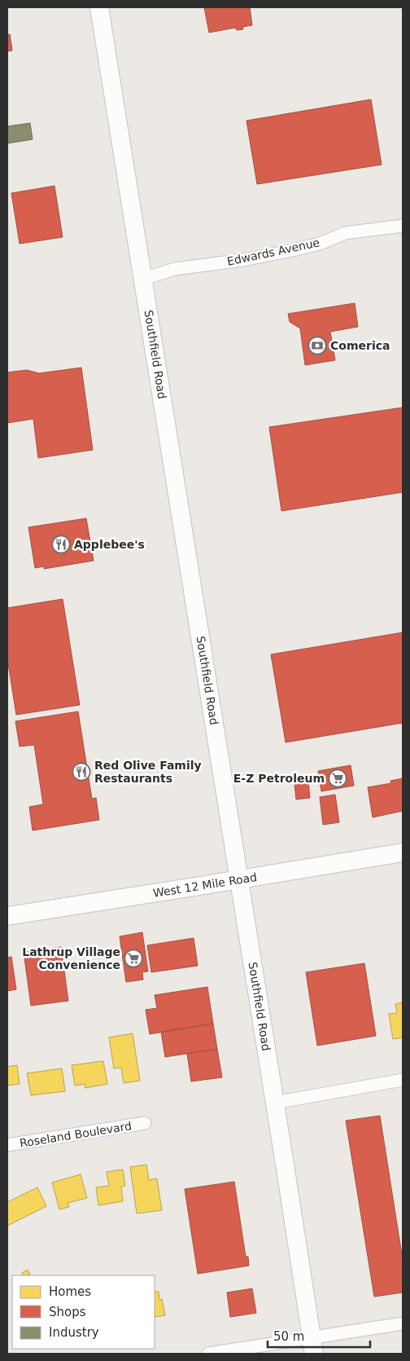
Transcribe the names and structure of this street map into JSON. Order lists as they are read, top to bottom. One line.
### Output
{"streets":{"main road":["Southfield Road","West 12 Mile Road"],"street":["Edwards Avenue","Roseland Boulevard"]},"crossings":[["Edwards Avenue","Southfield Road"],["Southfield Road","West 12 Mile Road"]],"places":{"bank":["Comerica"],"restaurant":["Applebee's","Red Olive Family Restaurants"],"supermarket":["E-Z Petroleum","Lathrup Village Convenience"]},"legend":["Homes","Shops","Industry"],"scale_bar":"50 m"}
